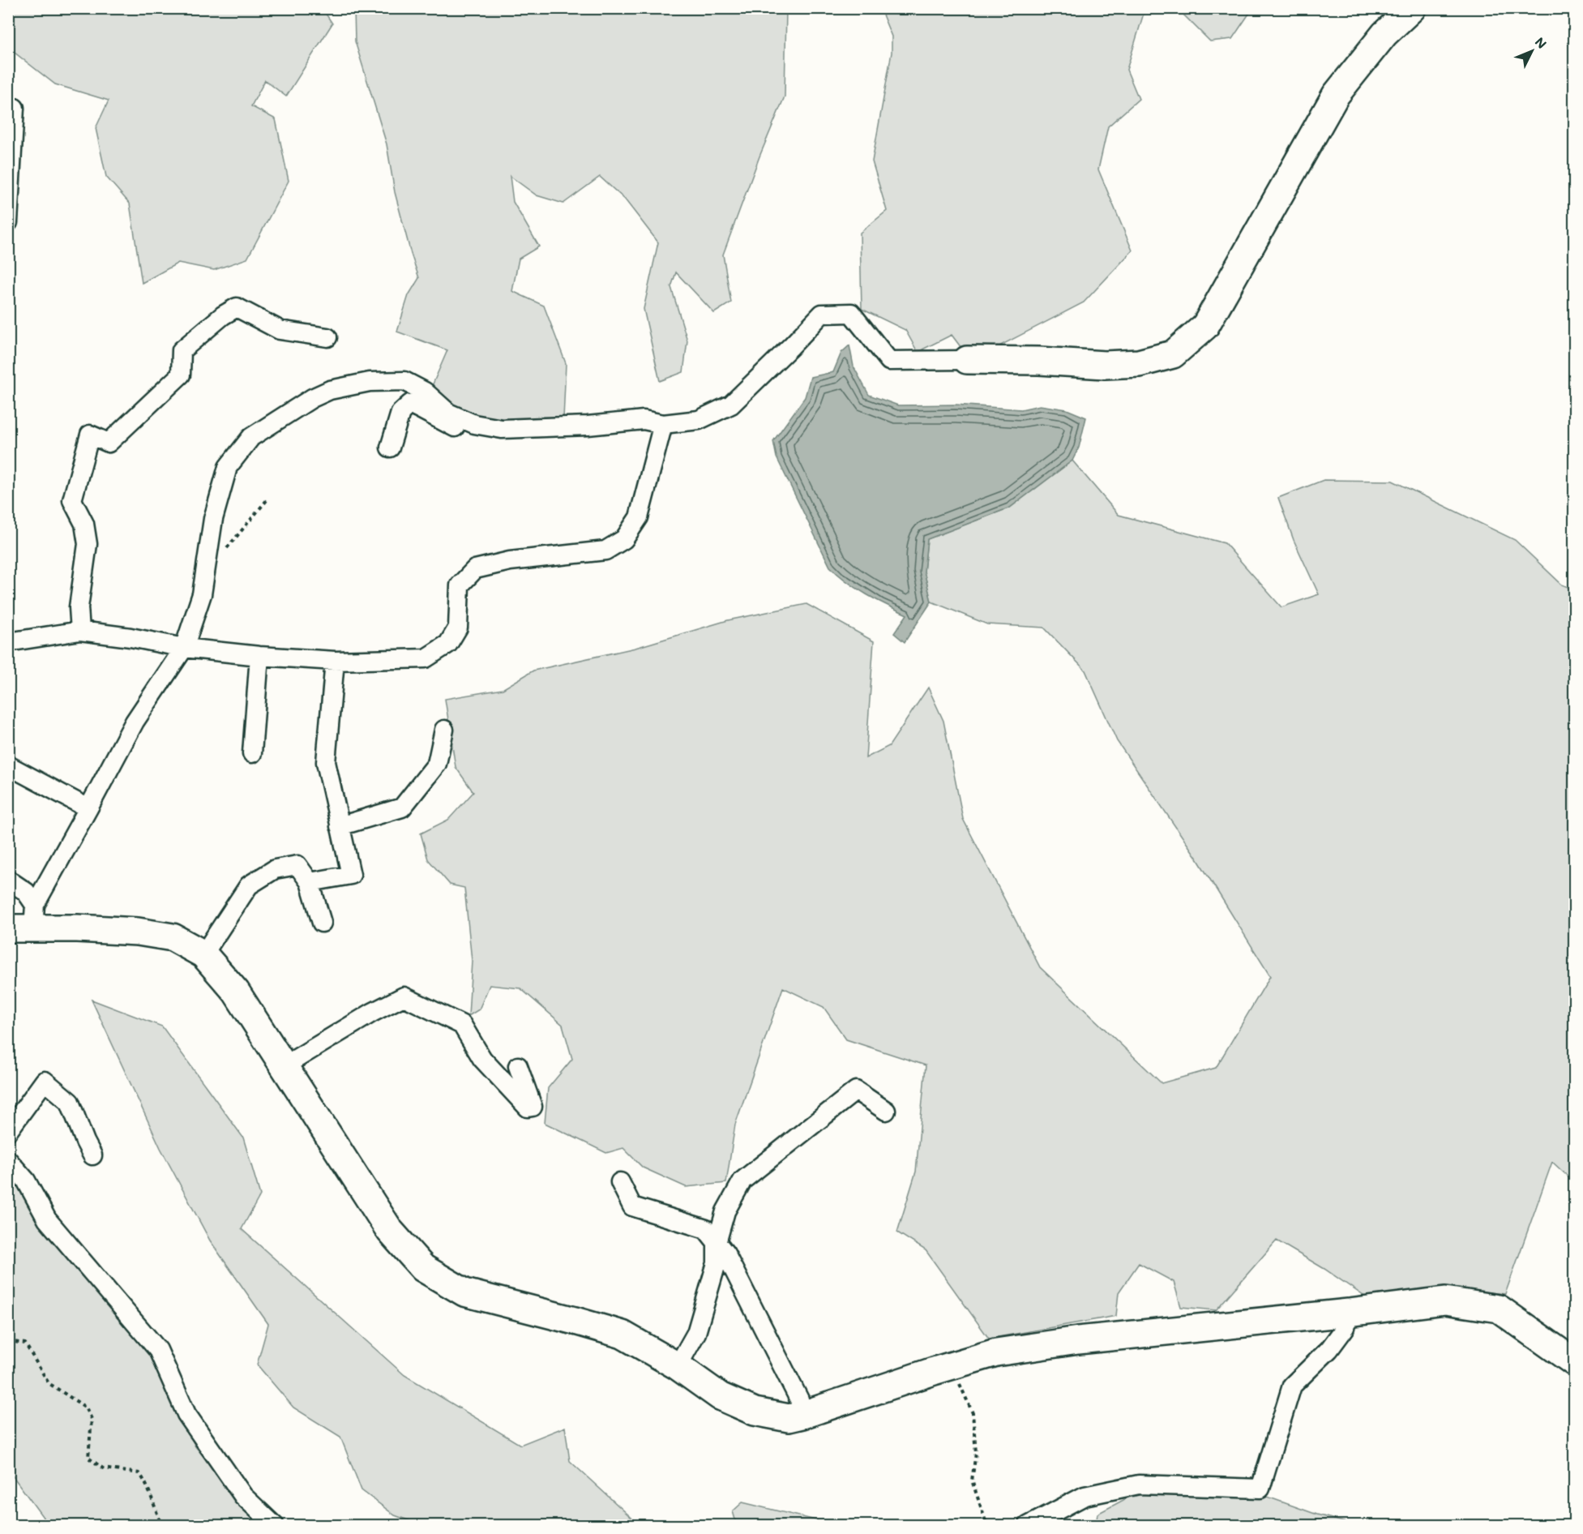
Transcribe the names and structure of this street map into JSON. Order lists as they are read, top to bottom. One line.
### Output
{"north":"top right"}
